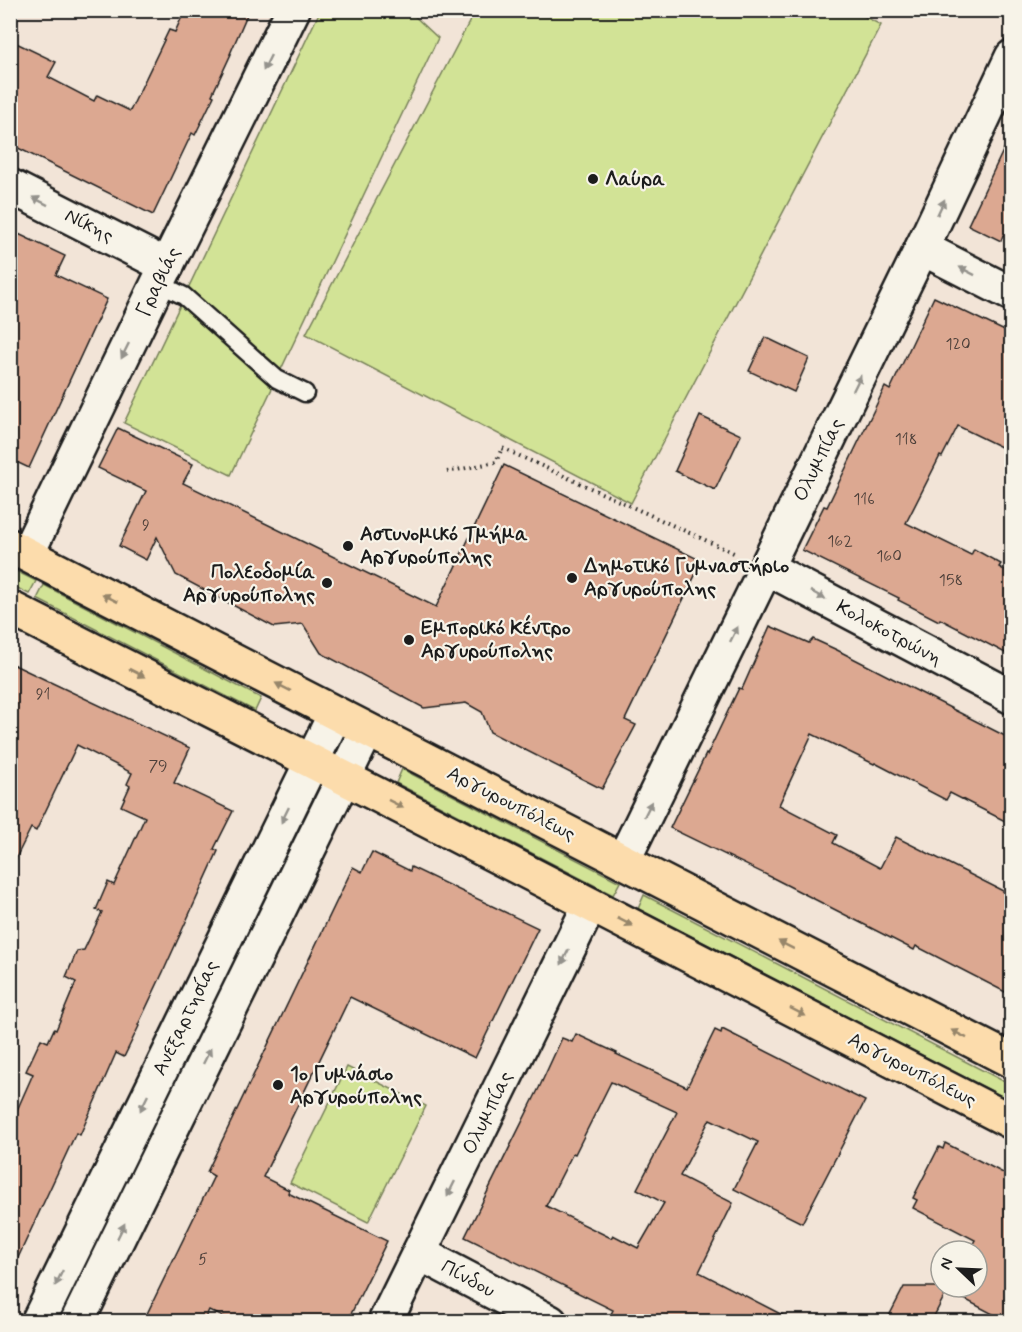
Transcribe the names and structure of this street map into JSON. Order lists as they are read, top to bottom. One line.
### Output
{"streets":{"main road":["Αργυρουπόλεως"],"street":["Νίκης","Γραβιάς","Ολυμπίας","Κολοκοτρώνη","Ανεξαρτησίας","Πίνδου"]},"crossings":[["Νίκης","Γραβιάς"],["Γραβιάς","Αργυρουπόλεως"],["Ολυμπίας","Κολοκοτρώνη"],["Ολυμπίας","Αργυρουπόλεως"],["Ολυμπίας","Πίνδου"],["Αργυρουπόλεως","Ανεξαρτησίας"]],"one_way":["Νίκης","Γραβιάς","Κολοκοτρώνη"],"places":["Λαύρα","Αστυνομικό Τμήμα Αργυρούπολης","Δημοτικό Γυμναστήριο Αργυρούπολης","Πολεοδομία Αργυρούπολης","Εμπορικό Κέντρο Αργυρούπολης","1ο Γυμνάσιο Αργυρούπολης"],"house_numbers":["120","118","116","9","162","160","158","91","79","5"],"north":"top left"}
